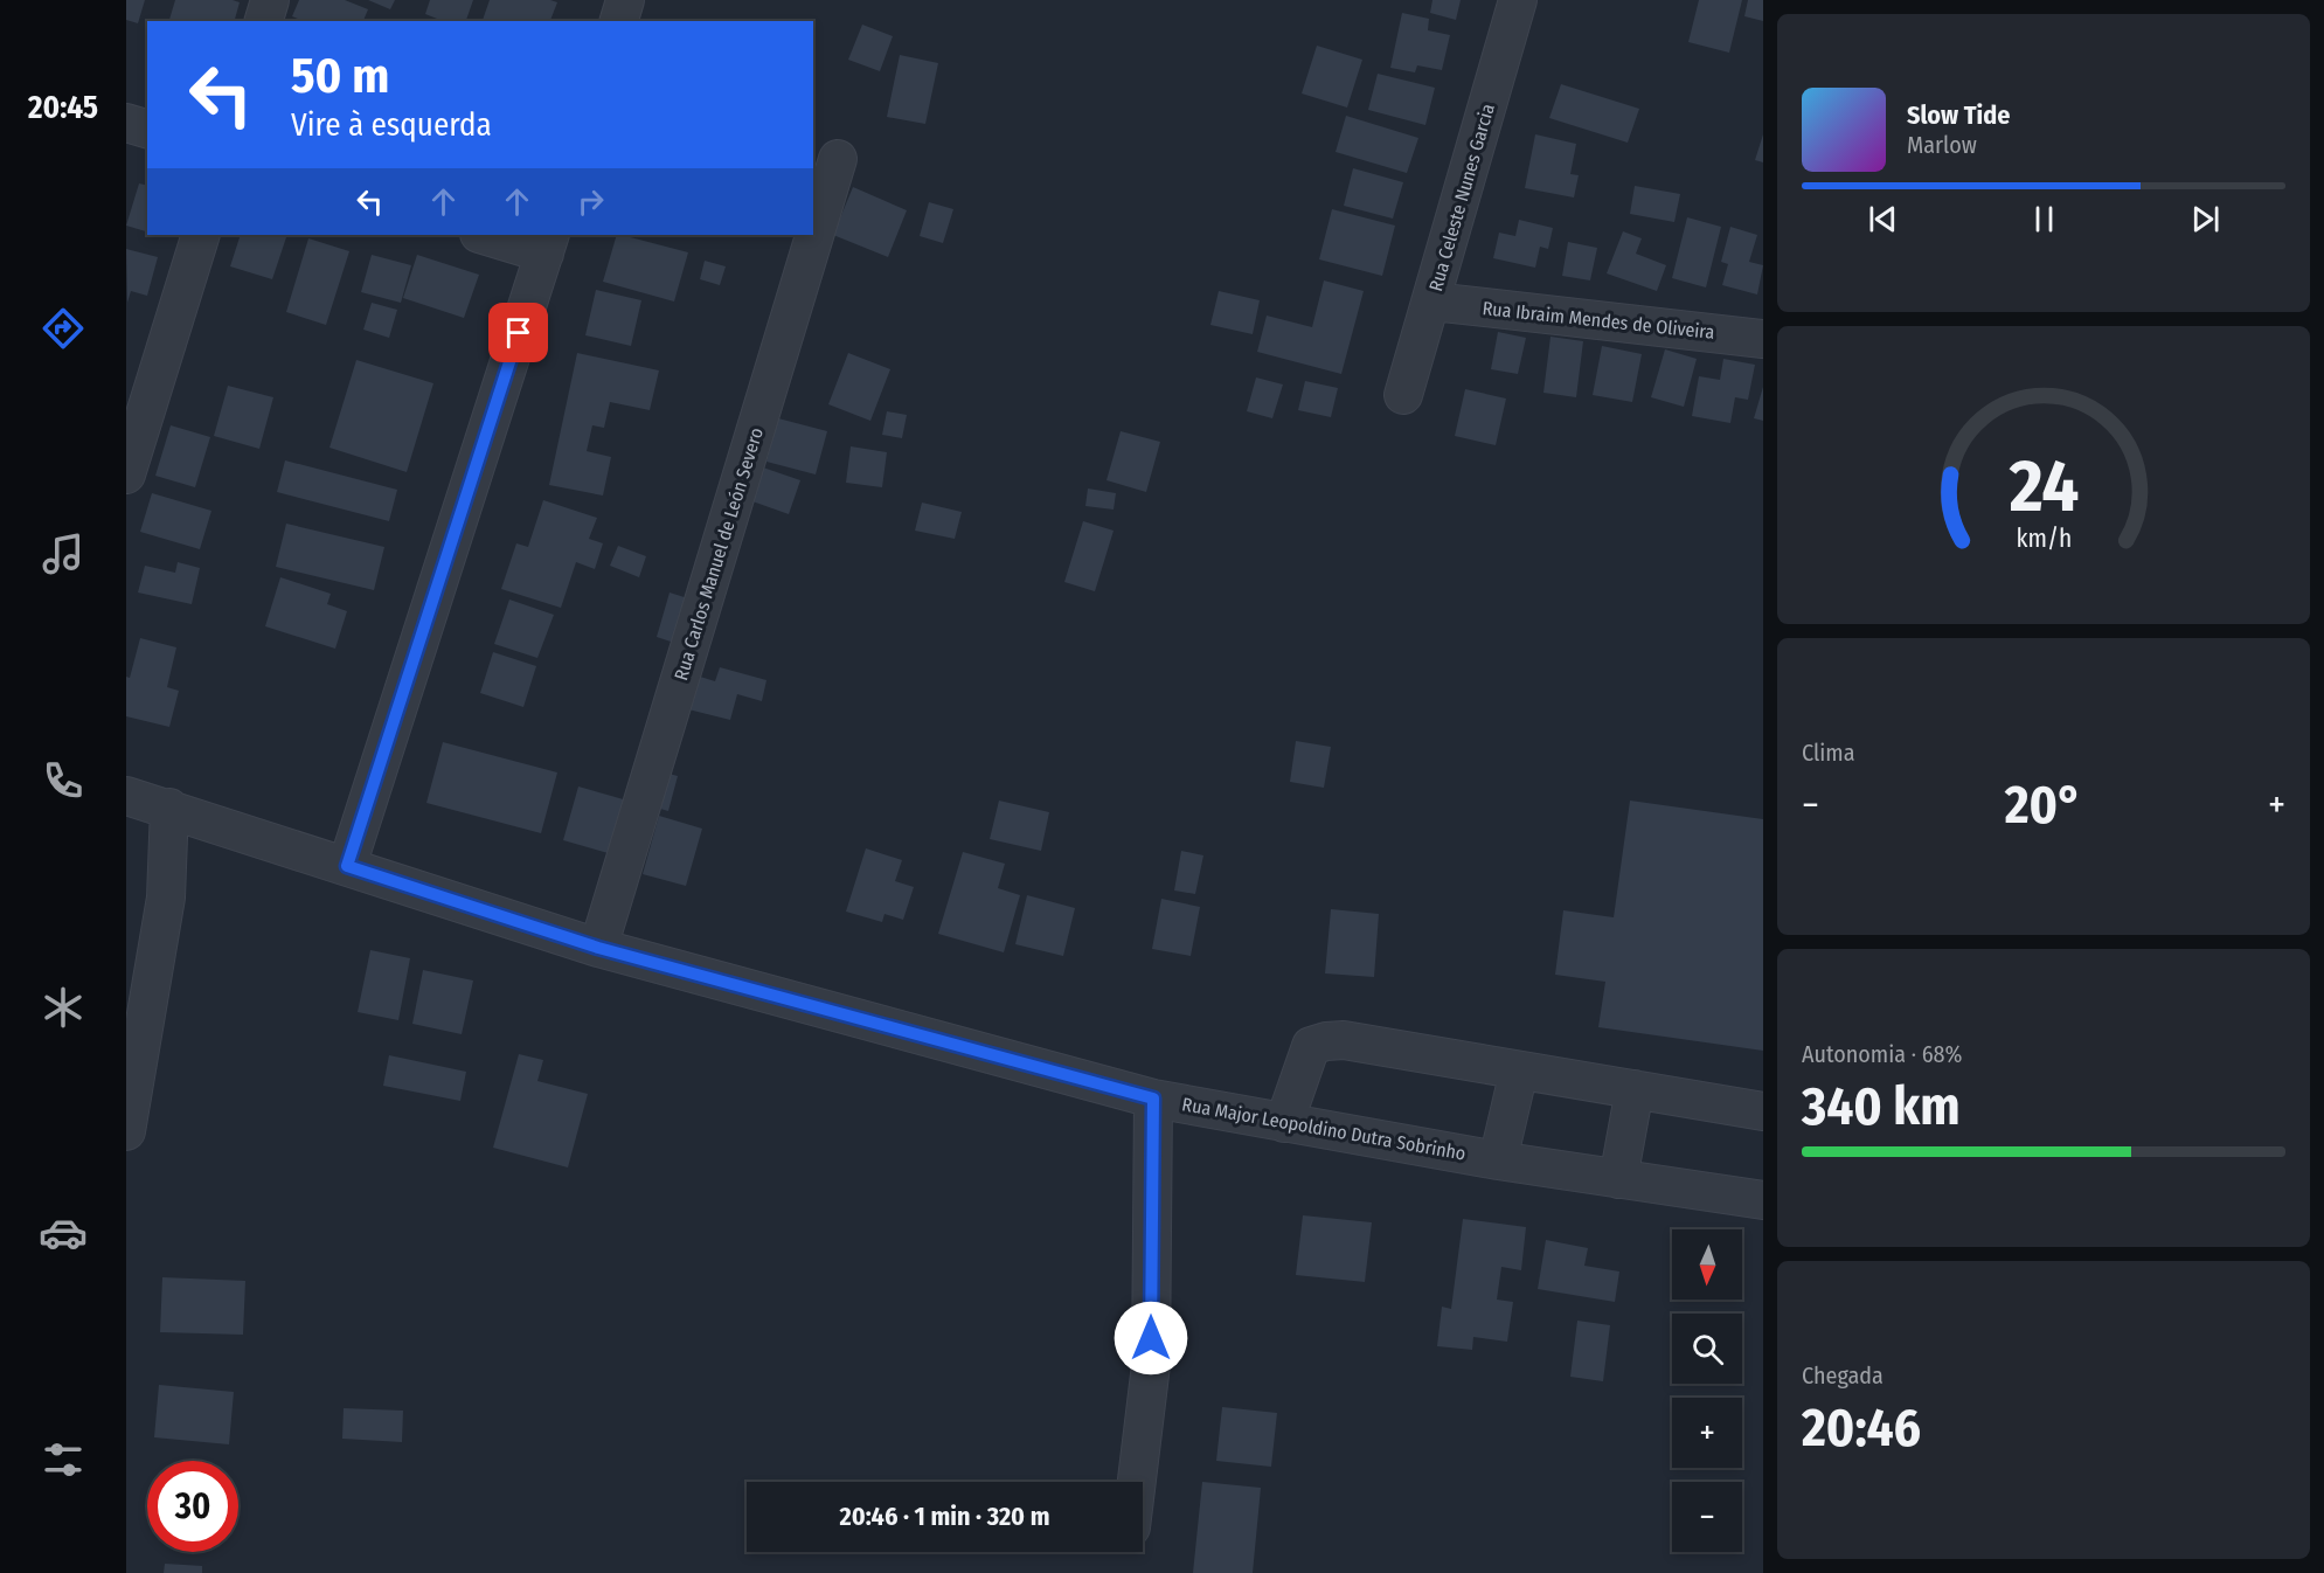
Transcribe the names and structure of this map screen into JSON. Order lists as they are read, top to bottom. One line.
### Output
{"streets":{"street":["Rua Celeste Nunes Garcia","Rua Ibraim Mendes de Oliveira","Rua Carlos Manuel de León Severo","Rua Major Leopoldino Dutra Sobrinho"]},"crossings":[["Rua Celeste Nunes Garcia","Rua Ibraim Mendes de Oliveira"],["Rua Carlos Manuel de León Severo","Rua Major Leopoldino Dutra Sobrinho"]],"north":"bottom","page":{"tabs":"20:45","turn":["50 m","Vire à esquerda"],"song":["Slow Tide","Marlow"],"tile":["Clima",["Autonomia · 68%","340 km"],["Chegada","20:46"]],"heat":["−","20°","+"],"map_buttons":["+","−"],"limit":"30","trip":"20:46 · 1 min · 320 m","gauge":["24","km/h"]}}
